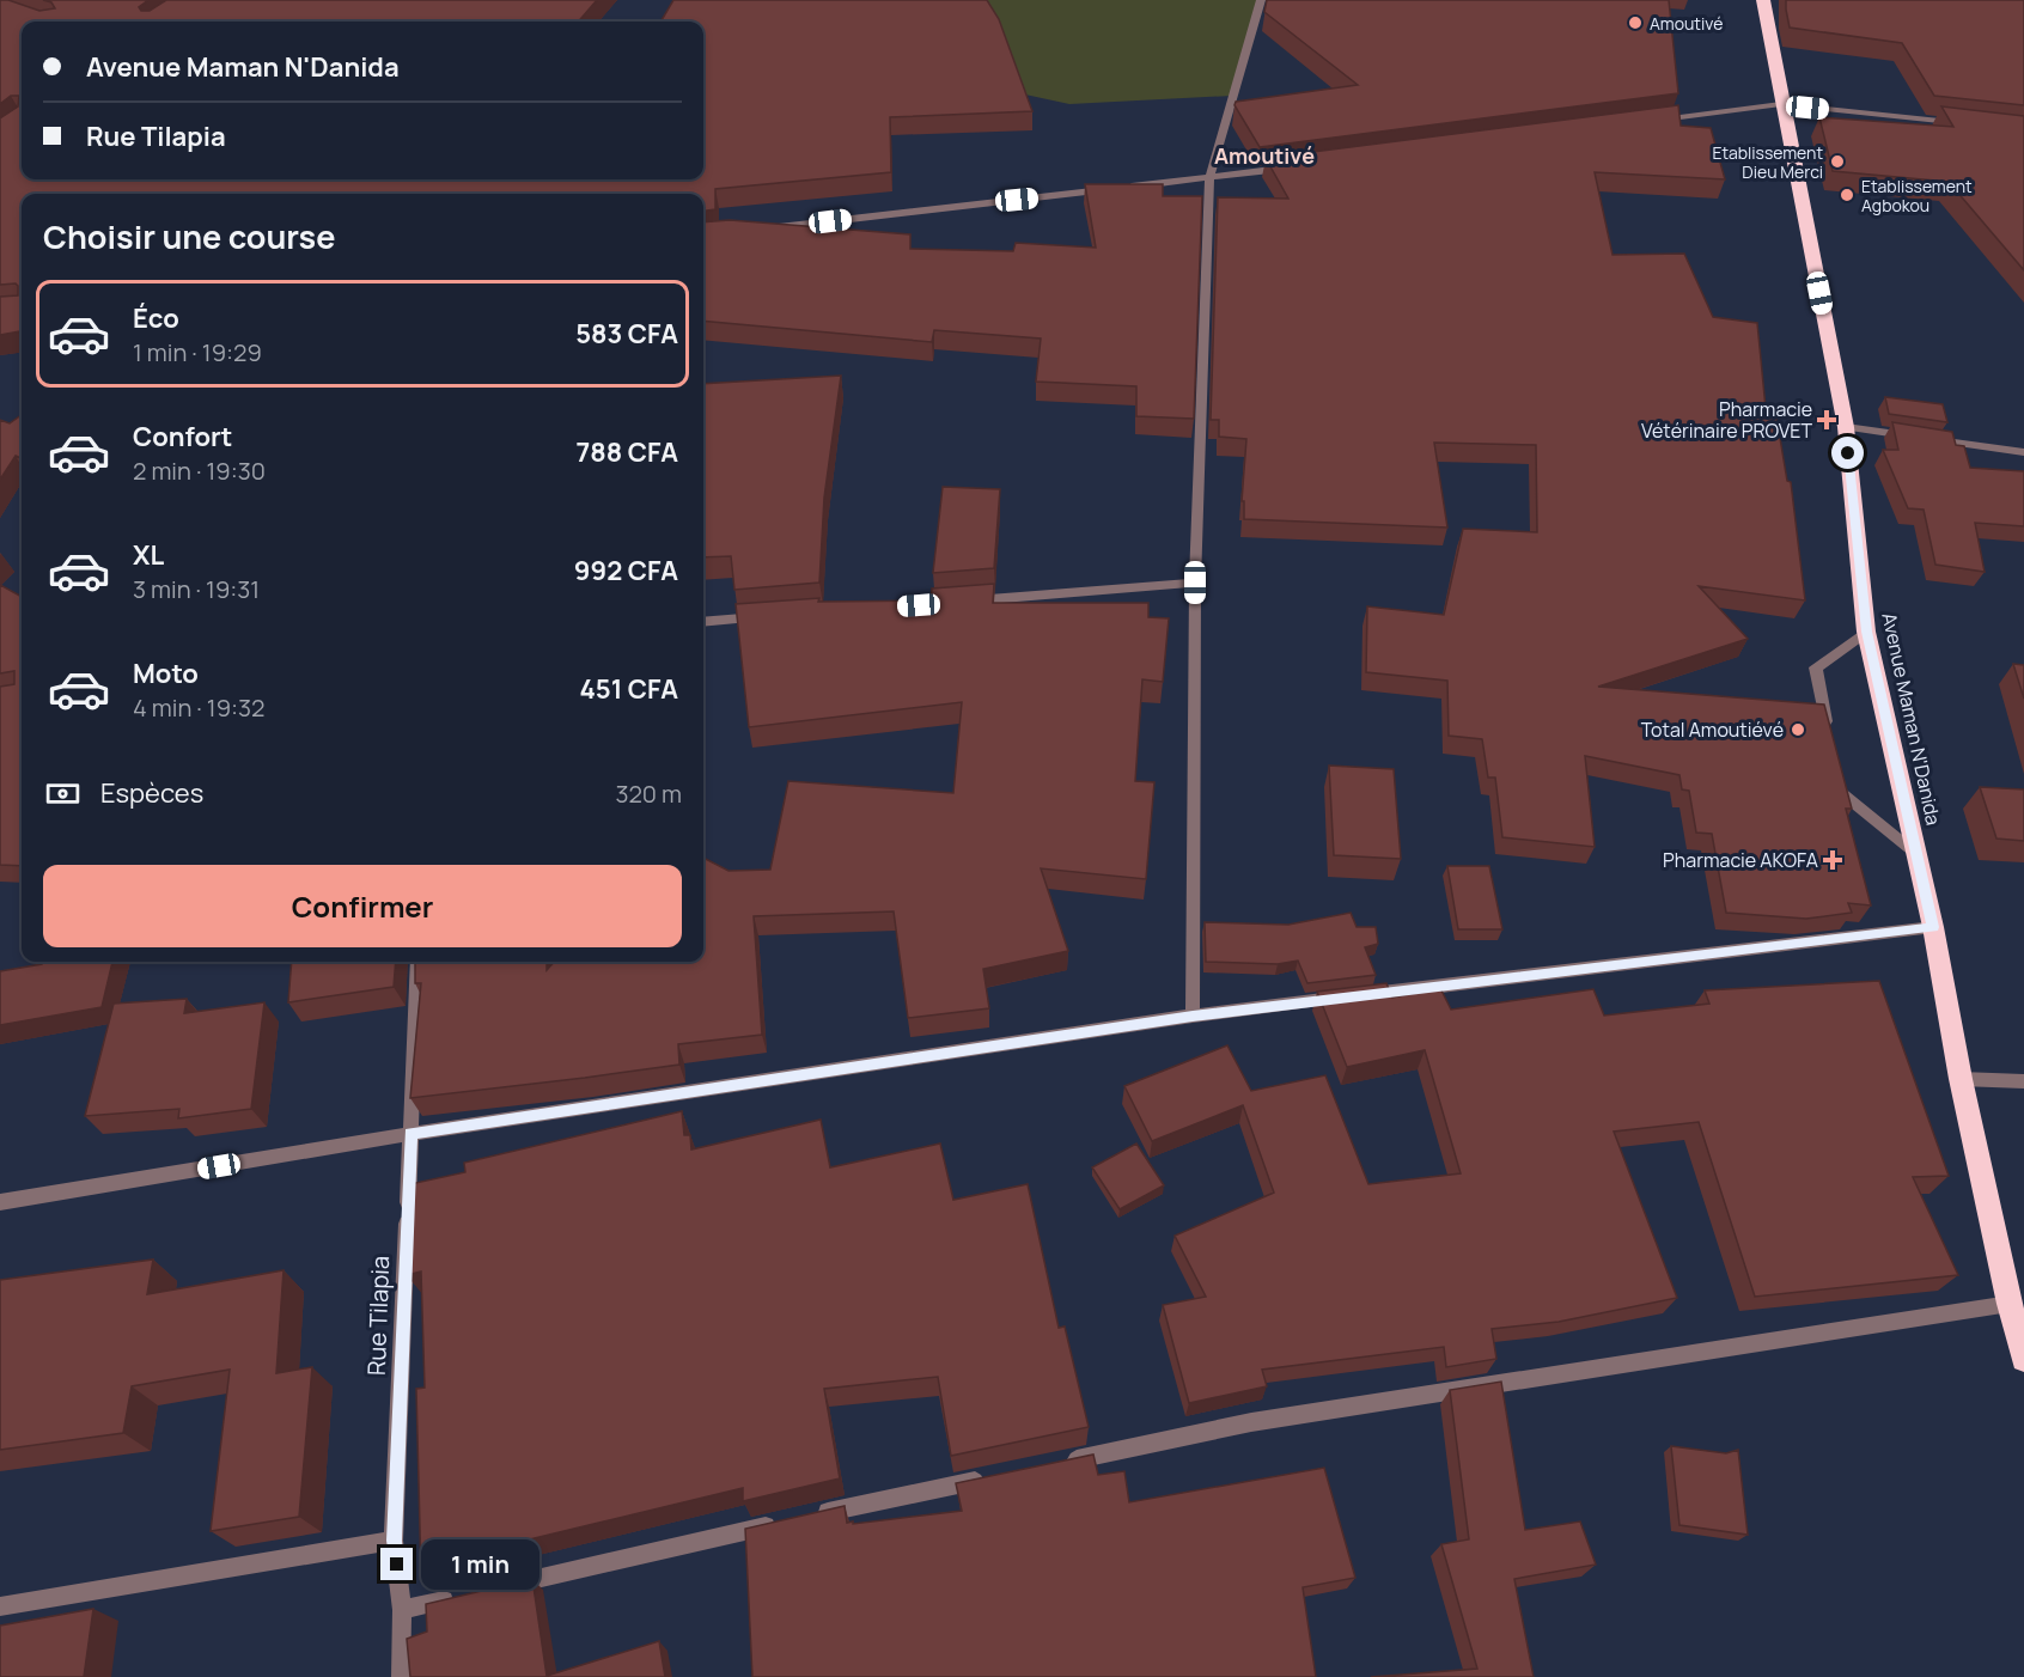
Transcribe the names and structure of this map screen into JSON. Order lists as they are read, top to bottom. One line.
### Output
{"streets":{"highway":["Avenue Maman N'Danida"],"street":["Rue Tilapia"]},"districts":["Amoutivé"],"places":{"other":["Amoutivé","Etablissement Dieu Merci","Etablissement Agbokou","Total Amoutiévé"],"health":["Pharmacie Vétérinaire PROVET","Pharmacie AKOFA"]},"page":{"banner":["Avenue Maman N'Danida","Rue Tilapia"],"heading":"Choisir une course","list":[{"name":"Éco","note":"1 min · 19:29","value":"583 CFA"},{"name":"Confort","note":"2 min · 19:30","value":"788 CFA"},{"name":"XL","note":"3 min · 19:31","value":"992 CFA"},{"name":"Moto","note":"4 min · 19:32","value":"451 CFA"}],"pay":["Espèces","320 m"],"buttons":"Confirmer","bubble":"1 min"}}
